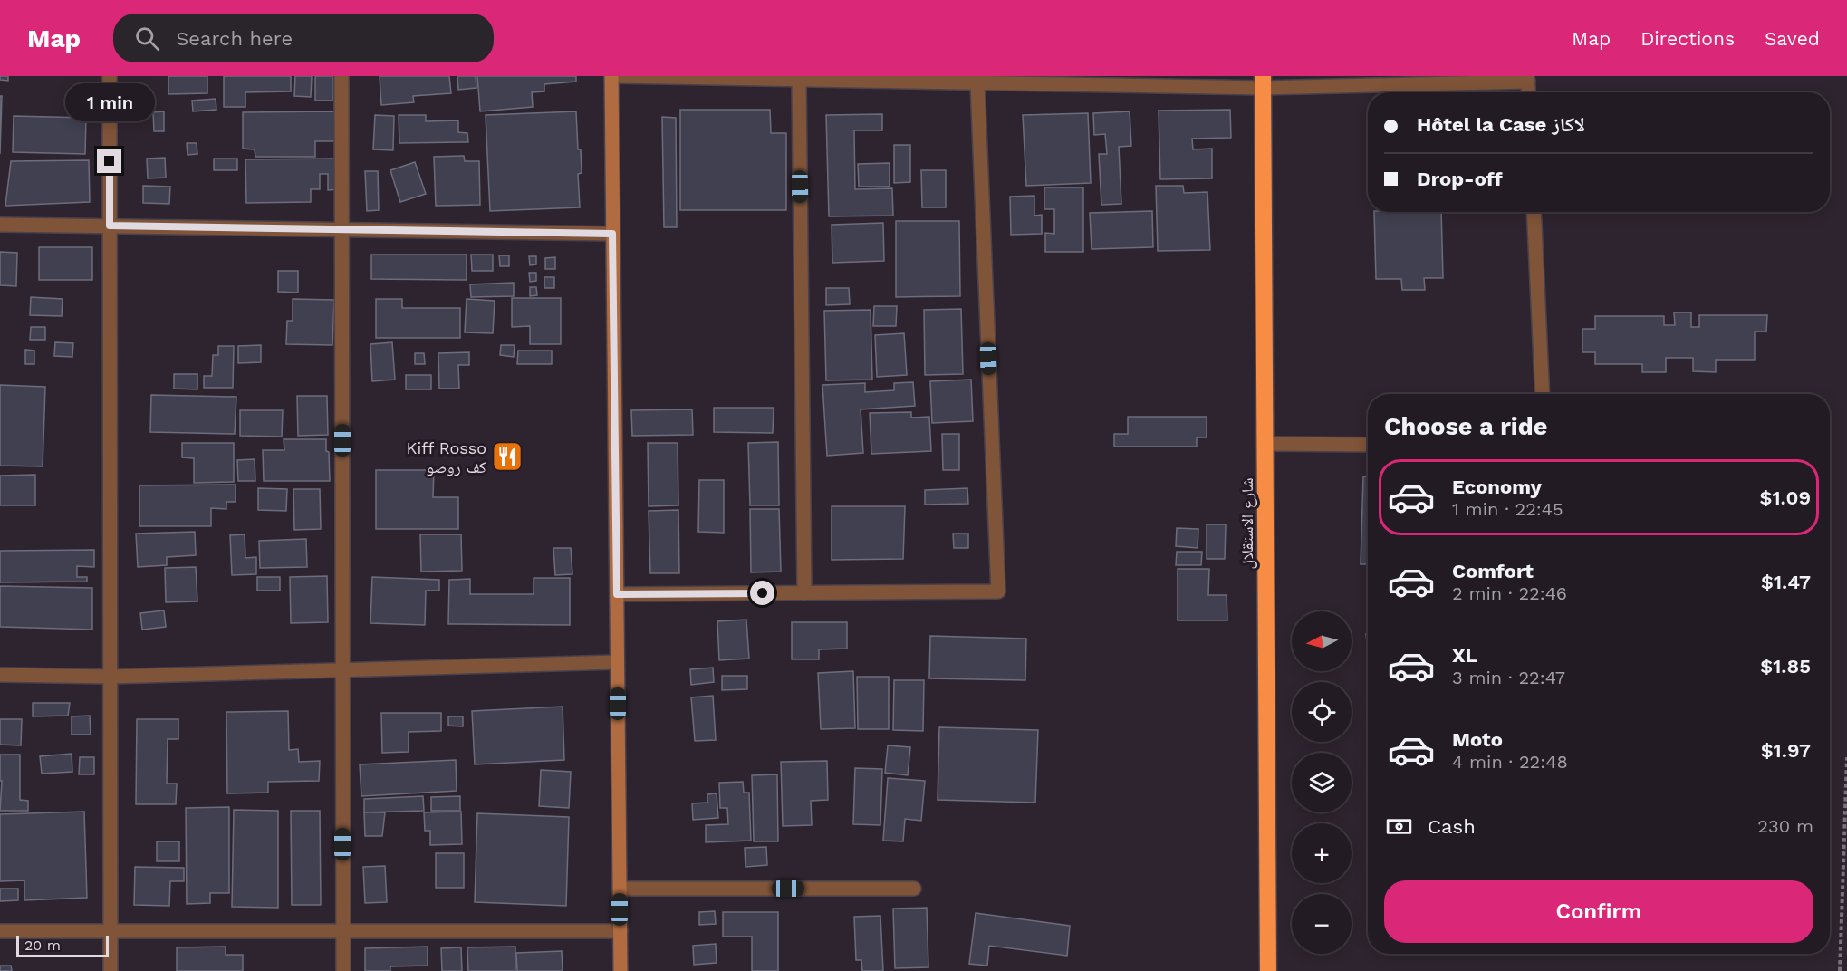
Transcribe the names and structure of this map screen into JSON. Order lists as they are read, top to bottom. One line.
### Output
{"streets":{"highway":["شارع الاستقلال"]},"places":{"restaurant":["Kiff Rosso كف روصو"]},"scale_bar":"20 m","north":"left","page":{"header":"Map","search":"Search here","nav":["Map","Directions","Saved"],"bubble":"1 min","banner":["Hôtel la Case لاكاز","Drop-off"],"heading":"Choose a ride","list":[{"name":"Economy","note":"1 min · 22:45","value":"$1.09"},{"name":"Comfort","note":"2 min · 22:46","value":"$1.47"},{"name":"XL","note":"3 min · 22:47","value":"$1.85"},{"name":"Moto","note":"4 min · 22:48","value":"$1.97"}],"map_buttons":["+","−"],"pay":["Cash","230 m"],"buttons":"Confirm","scale":"20 m"}}
